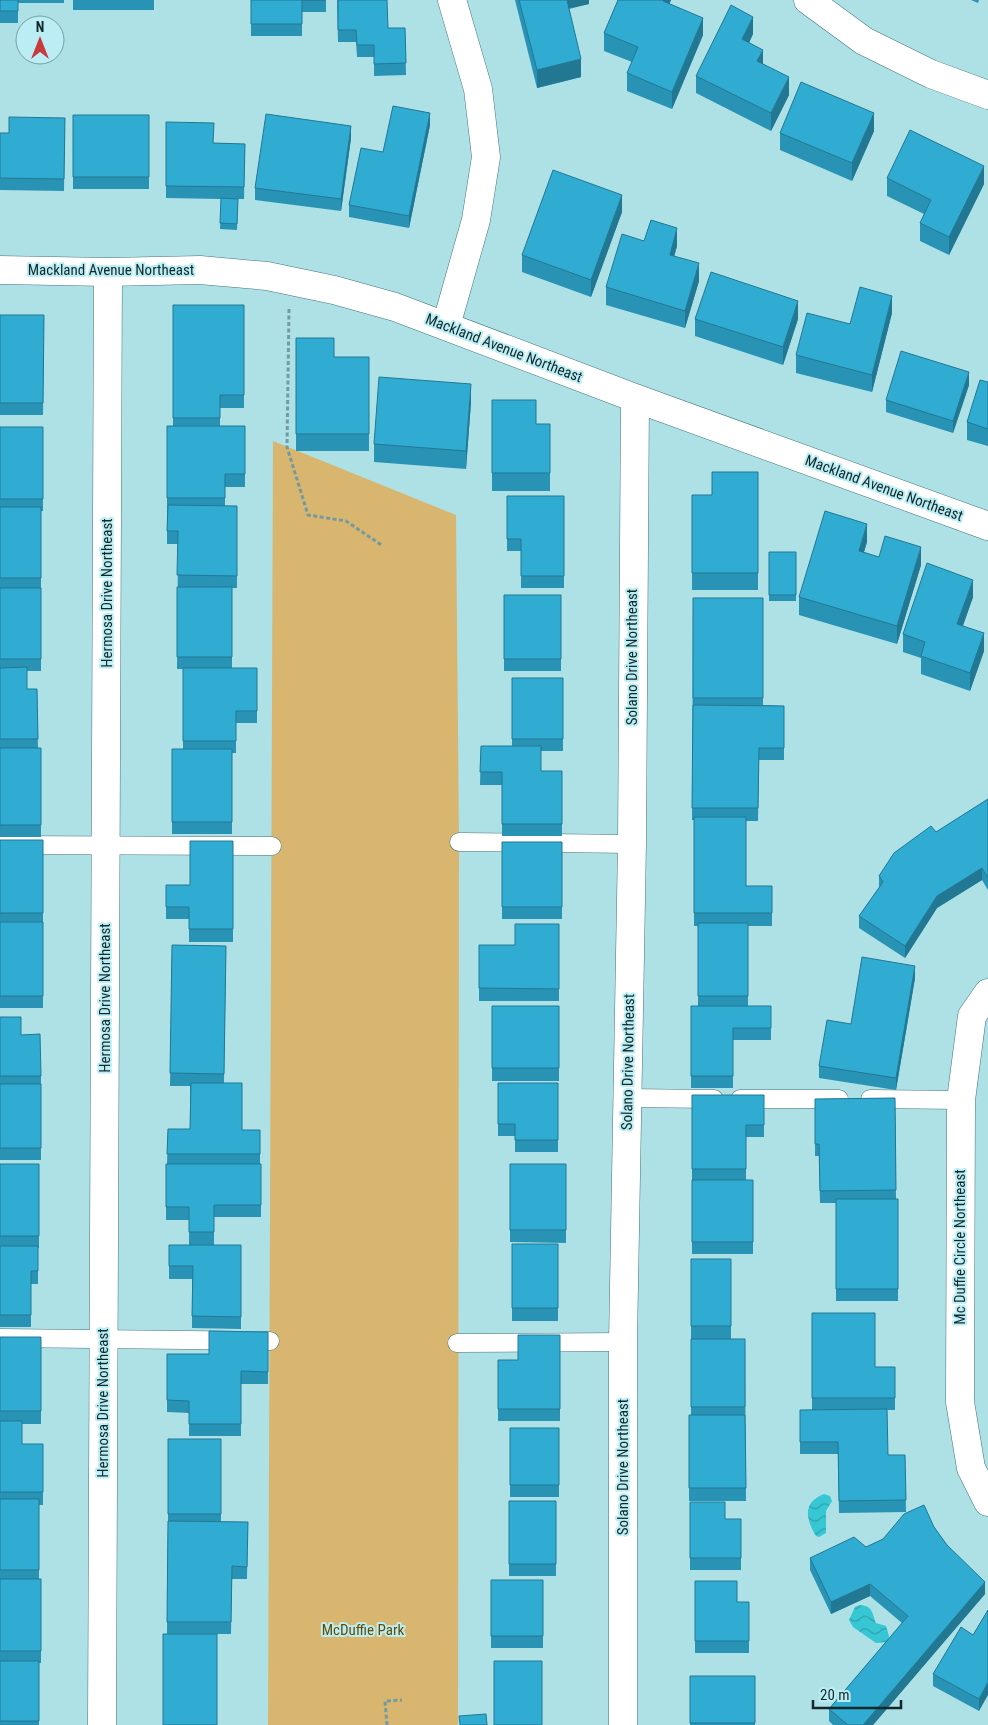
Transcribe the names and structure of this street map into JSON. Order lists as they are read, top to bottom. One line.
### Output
{"streets":{"street":["Mackland Avenue Northeast","Hermosa Drive Northeast","Solano Drive Northeast","Mc Duffie Circle Northeast"]},"crossings":[["Mackland Avenue Northeast","Hermosa Drive Northeast"],["Mackland Avenue Northeast","Solano Drive Northeast"]],"parks":["McDuffie Park"],"scale_bar":"20 m","north":"top"}
